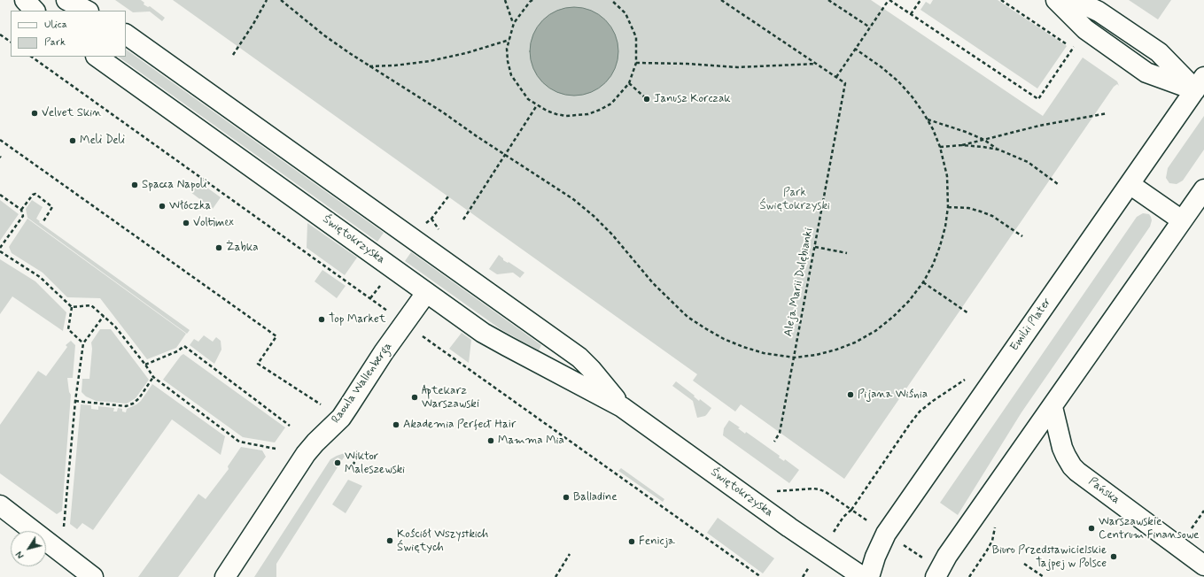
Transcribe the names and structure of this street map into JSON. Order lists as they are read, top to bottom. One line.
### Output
{"streets":{"street":["Świętokrzyska","Emilii Plater","Raoula Wallenberga","Pańska"],"path":["Aleja Marii Dulębianki"]},"crossings":[["Świętokrzyska","Raoula Wallenberga"]],"parks":["Park Świętokrzyski"],"places":["Janusz Korczak","Velvet Skin","Meli Deli","Spacca Napoli","Włóczka","Voltimex","Żabka","Top Market","Pijana Wiśnia","Aptekarz Warszawski","Akademia Perfect Hair","Mamma Mia","Wiktor Maleszewski","Balladine","Warszawskie Centrum Finansowe","Kościół Wszystkich Świętych","Fenicja","Biuro Przedstawicielskie Tajpej w Polsce"],"legend":["Ulica","Park"],"north":"bottom left"}
